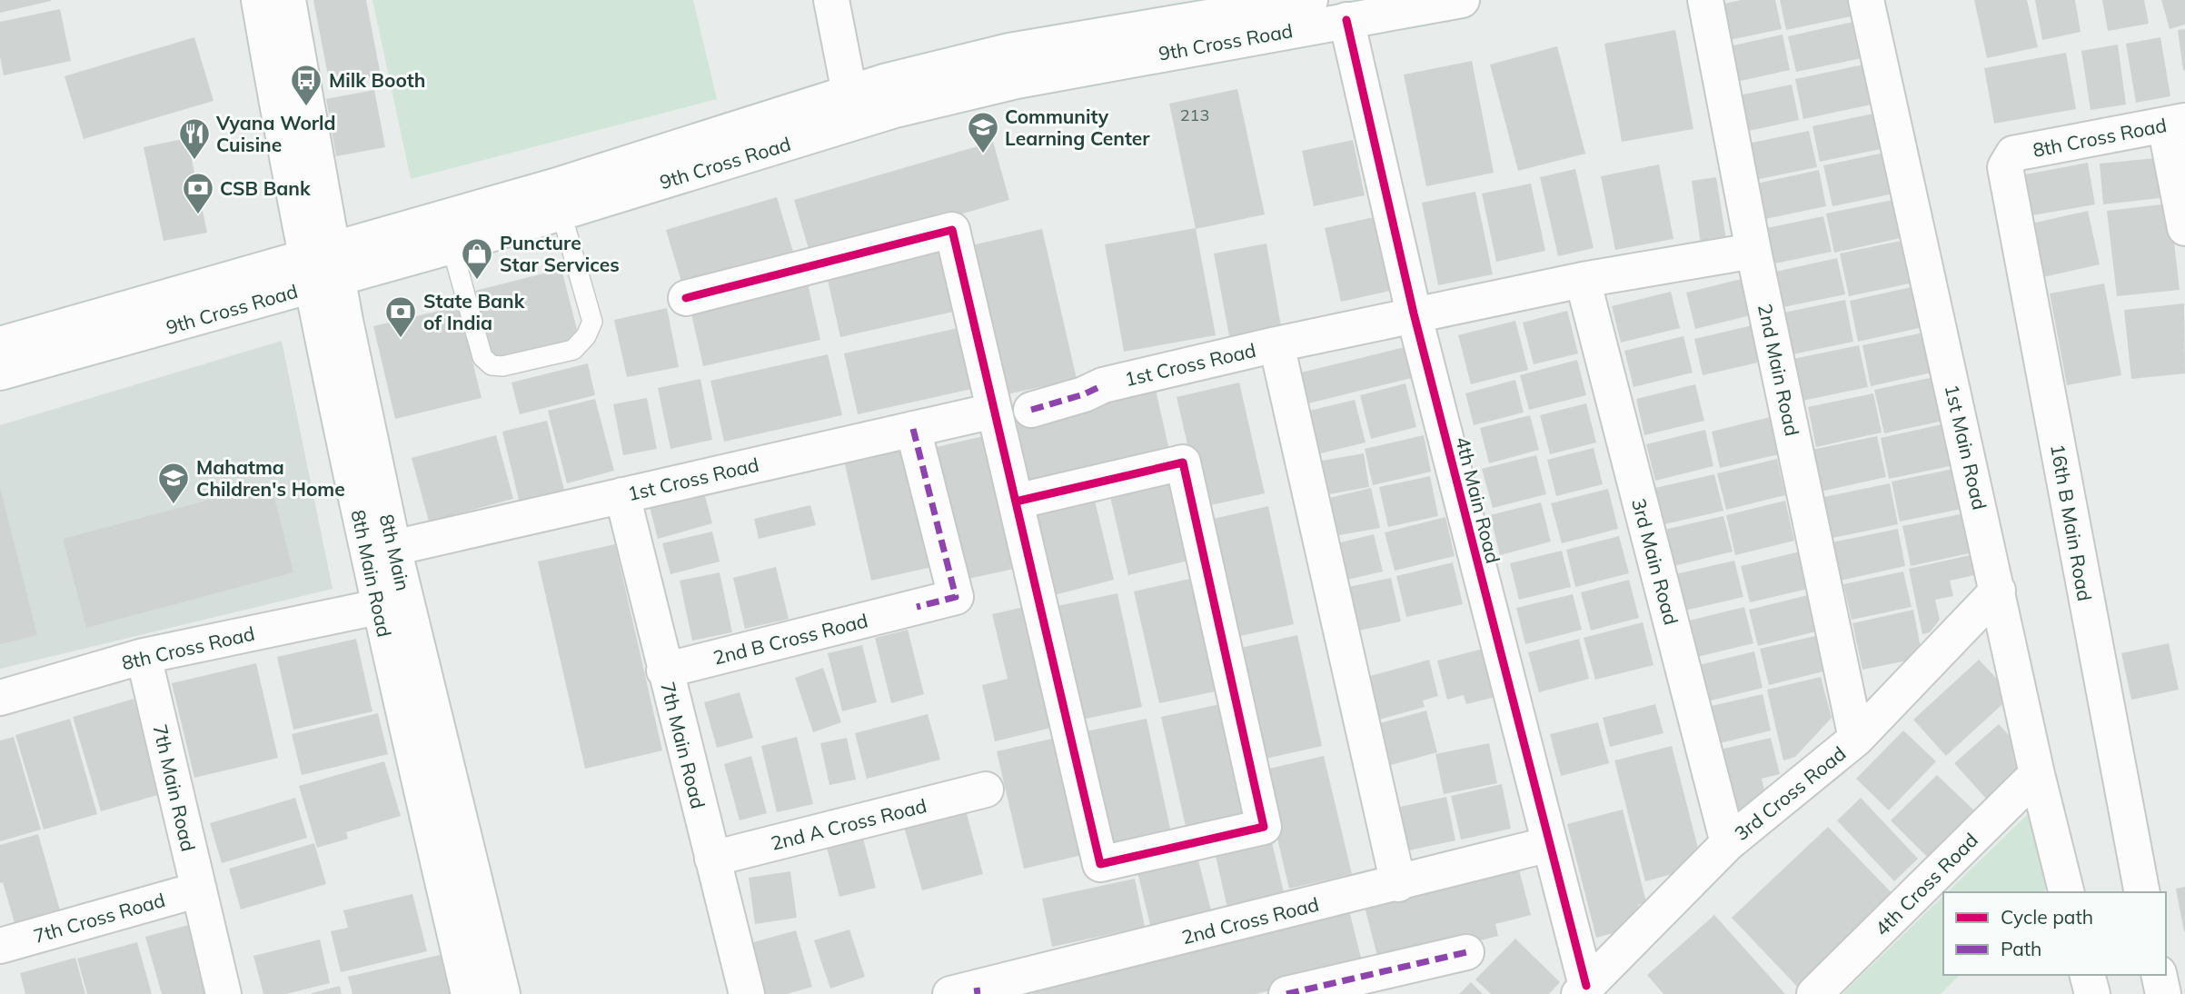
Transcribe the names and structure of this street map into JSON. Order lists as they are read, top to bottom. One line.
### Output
{"streets":{"street":["9th Cross Road","8th Cross Road","1st Cross Road","2nd Main Road","1st Main Road","4th Main Road","16th B Main Road","8th Main","3rd Main Road","8th Main Road","2nd B Cross Road","7th Main Road","3rd Cross Road","2nd A Cross Road","4th Cross Road","7th Cross Road","2nd Cross Road"]},"crossings":[["9th Cross Road","4th Main Road"],["9th Cross Road","8th Main"],["9th Cross Road","8th Main Road"],["8th Cross Road","16th B Main Road"],["8th Cross Road","8th Main Road"],["8th Cross Road","7th Main Road"],["1st Cross Road","2nd Main Road"],["1st Cross Road","4th Main Road"],["1st Cross Road","8th Main"],["1st Cross Road","3rd Main Road"],["1st Cross Road","2nd B Cross Road"],["1st Cross Road","7th Main Road"],["2nd Main Road","3rd Cross Road"],["1st Main Road","3rd Cross Road"],["1st Main Road","4th Cross Road"],["4th Main Road","3rd Cross Road"],["4th Main Road","2nd Cross Road"],["8th Main","8th Main Road"],["3rd Main Road","3rd Cross Road"],["2nd B Cross Road","7th Main Road"],["7th Main Road","2nd A Cross Road"],["7th Main Road","7th Cross Road"]],"places":{"bus stop":["Milk Booth"],"school or university":["Community Learning Center","Mahatma Children's Home"],"restaurant":["Vyana World Cuisine"],"bank":["CSB Bank","State Bank of India"],"shop":["Puncture Star Services"]},"house_numbers":["213"],"legend":["Cycle path","Path"]}
